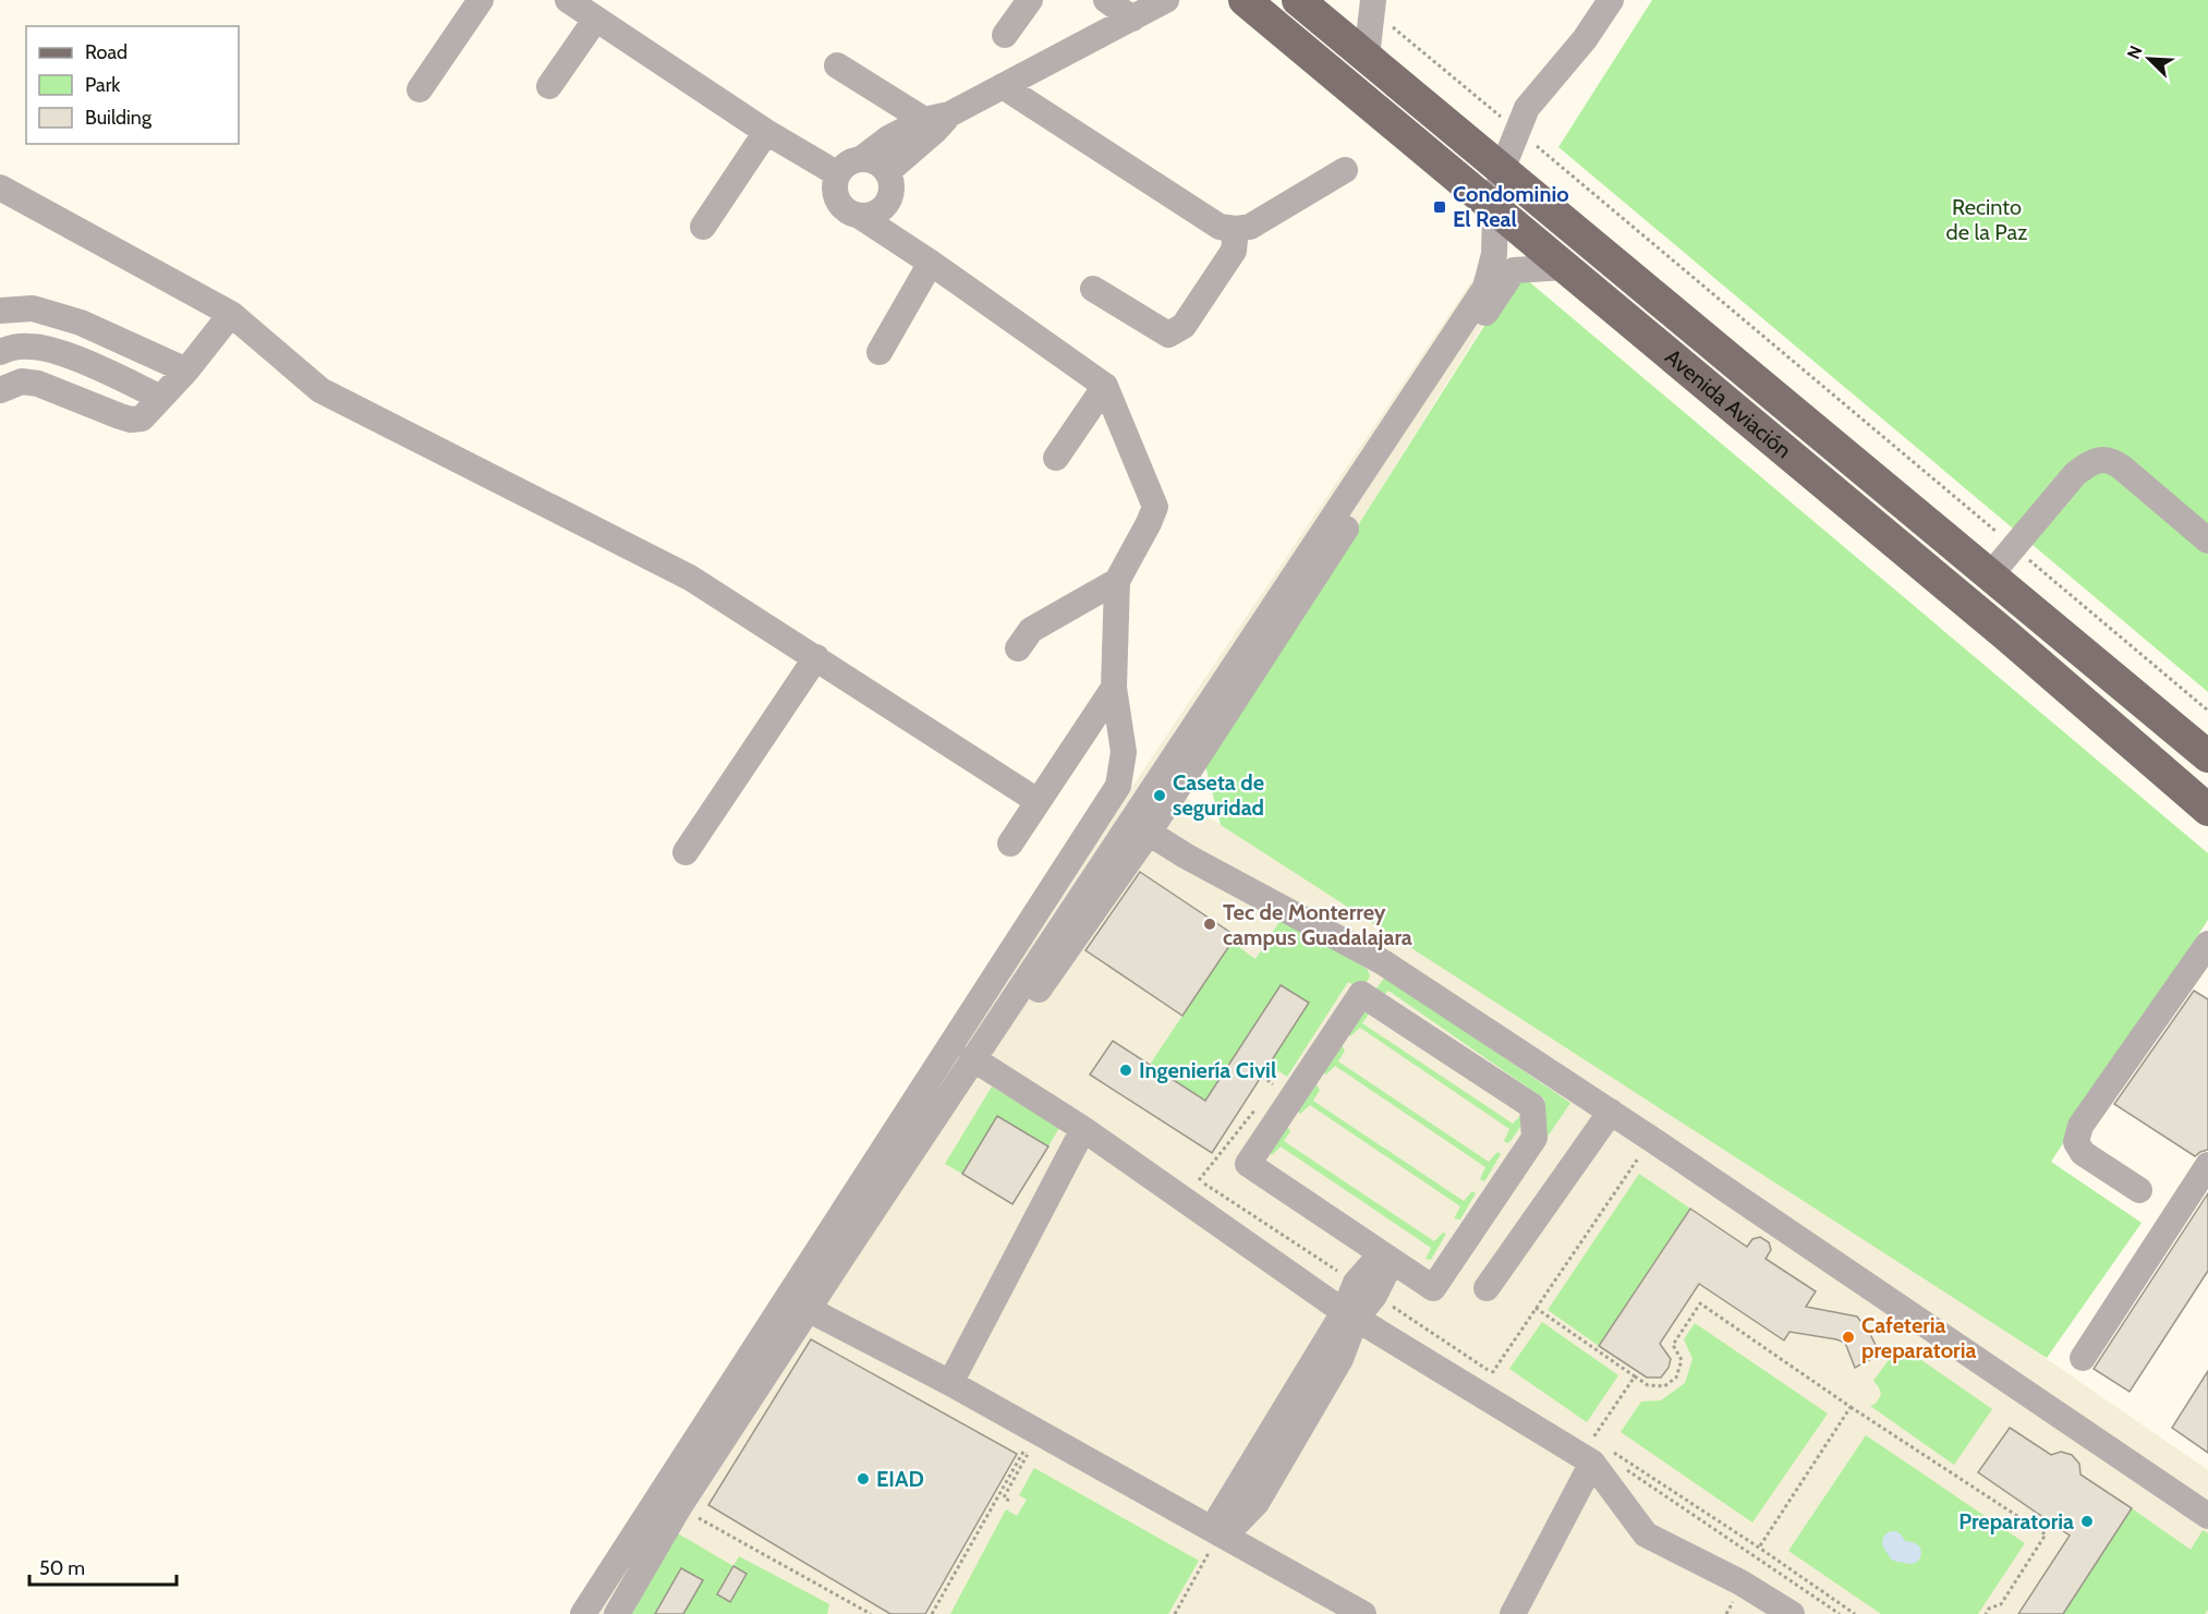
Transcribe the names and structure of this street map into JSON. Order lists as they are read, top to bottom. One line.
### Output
{"streets":{"main road":["Avenida Aviación"]},"parks":["Recinto de la Paz"],"places":{"transit":["Condominio El Real"],"other":["Caseta de seguridad","Tec de Monterrey campus Guadalajara","Ingeniería Civil","Cafeteria preparatoria","EIAD","Preparatoria"]},"legend":["Road","Park","Building"],"scale_bar":"50 m","north":"top left"}
